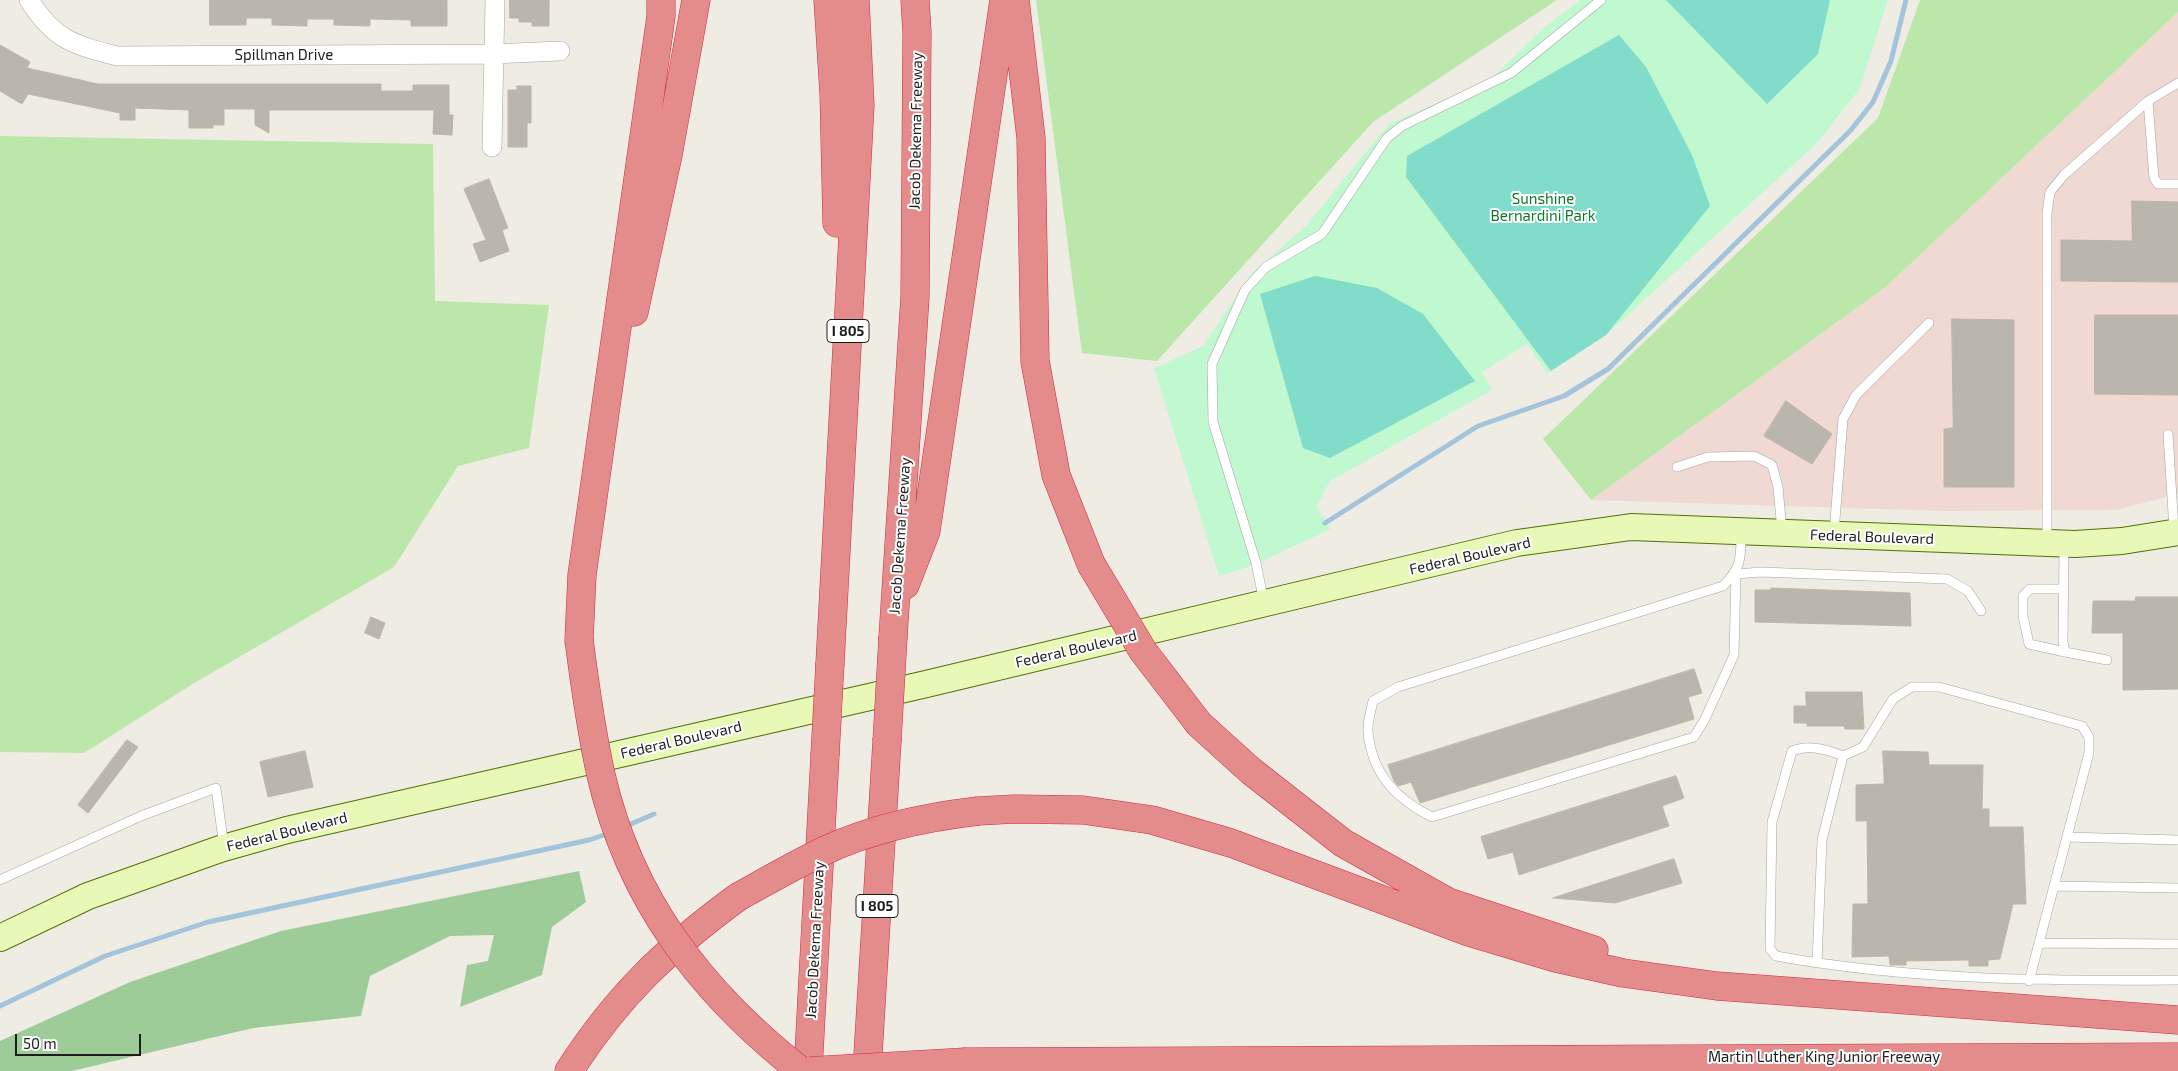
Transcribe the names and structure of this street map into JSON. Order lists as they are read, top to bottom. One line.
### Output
{"streets":{"highway":["Jacob Dekema Freeway","I 805","Martin Luther King Junior Freeway"],"main road":["Federal Boulevard"],"street":["Spillman Drive"]},"crossings":[["Jacob Dekema Freeway","Martin Luther King Junior Freeway"]],"parks":["Sunshine Bernardini Park"],"scale_bar":"50 m"}
